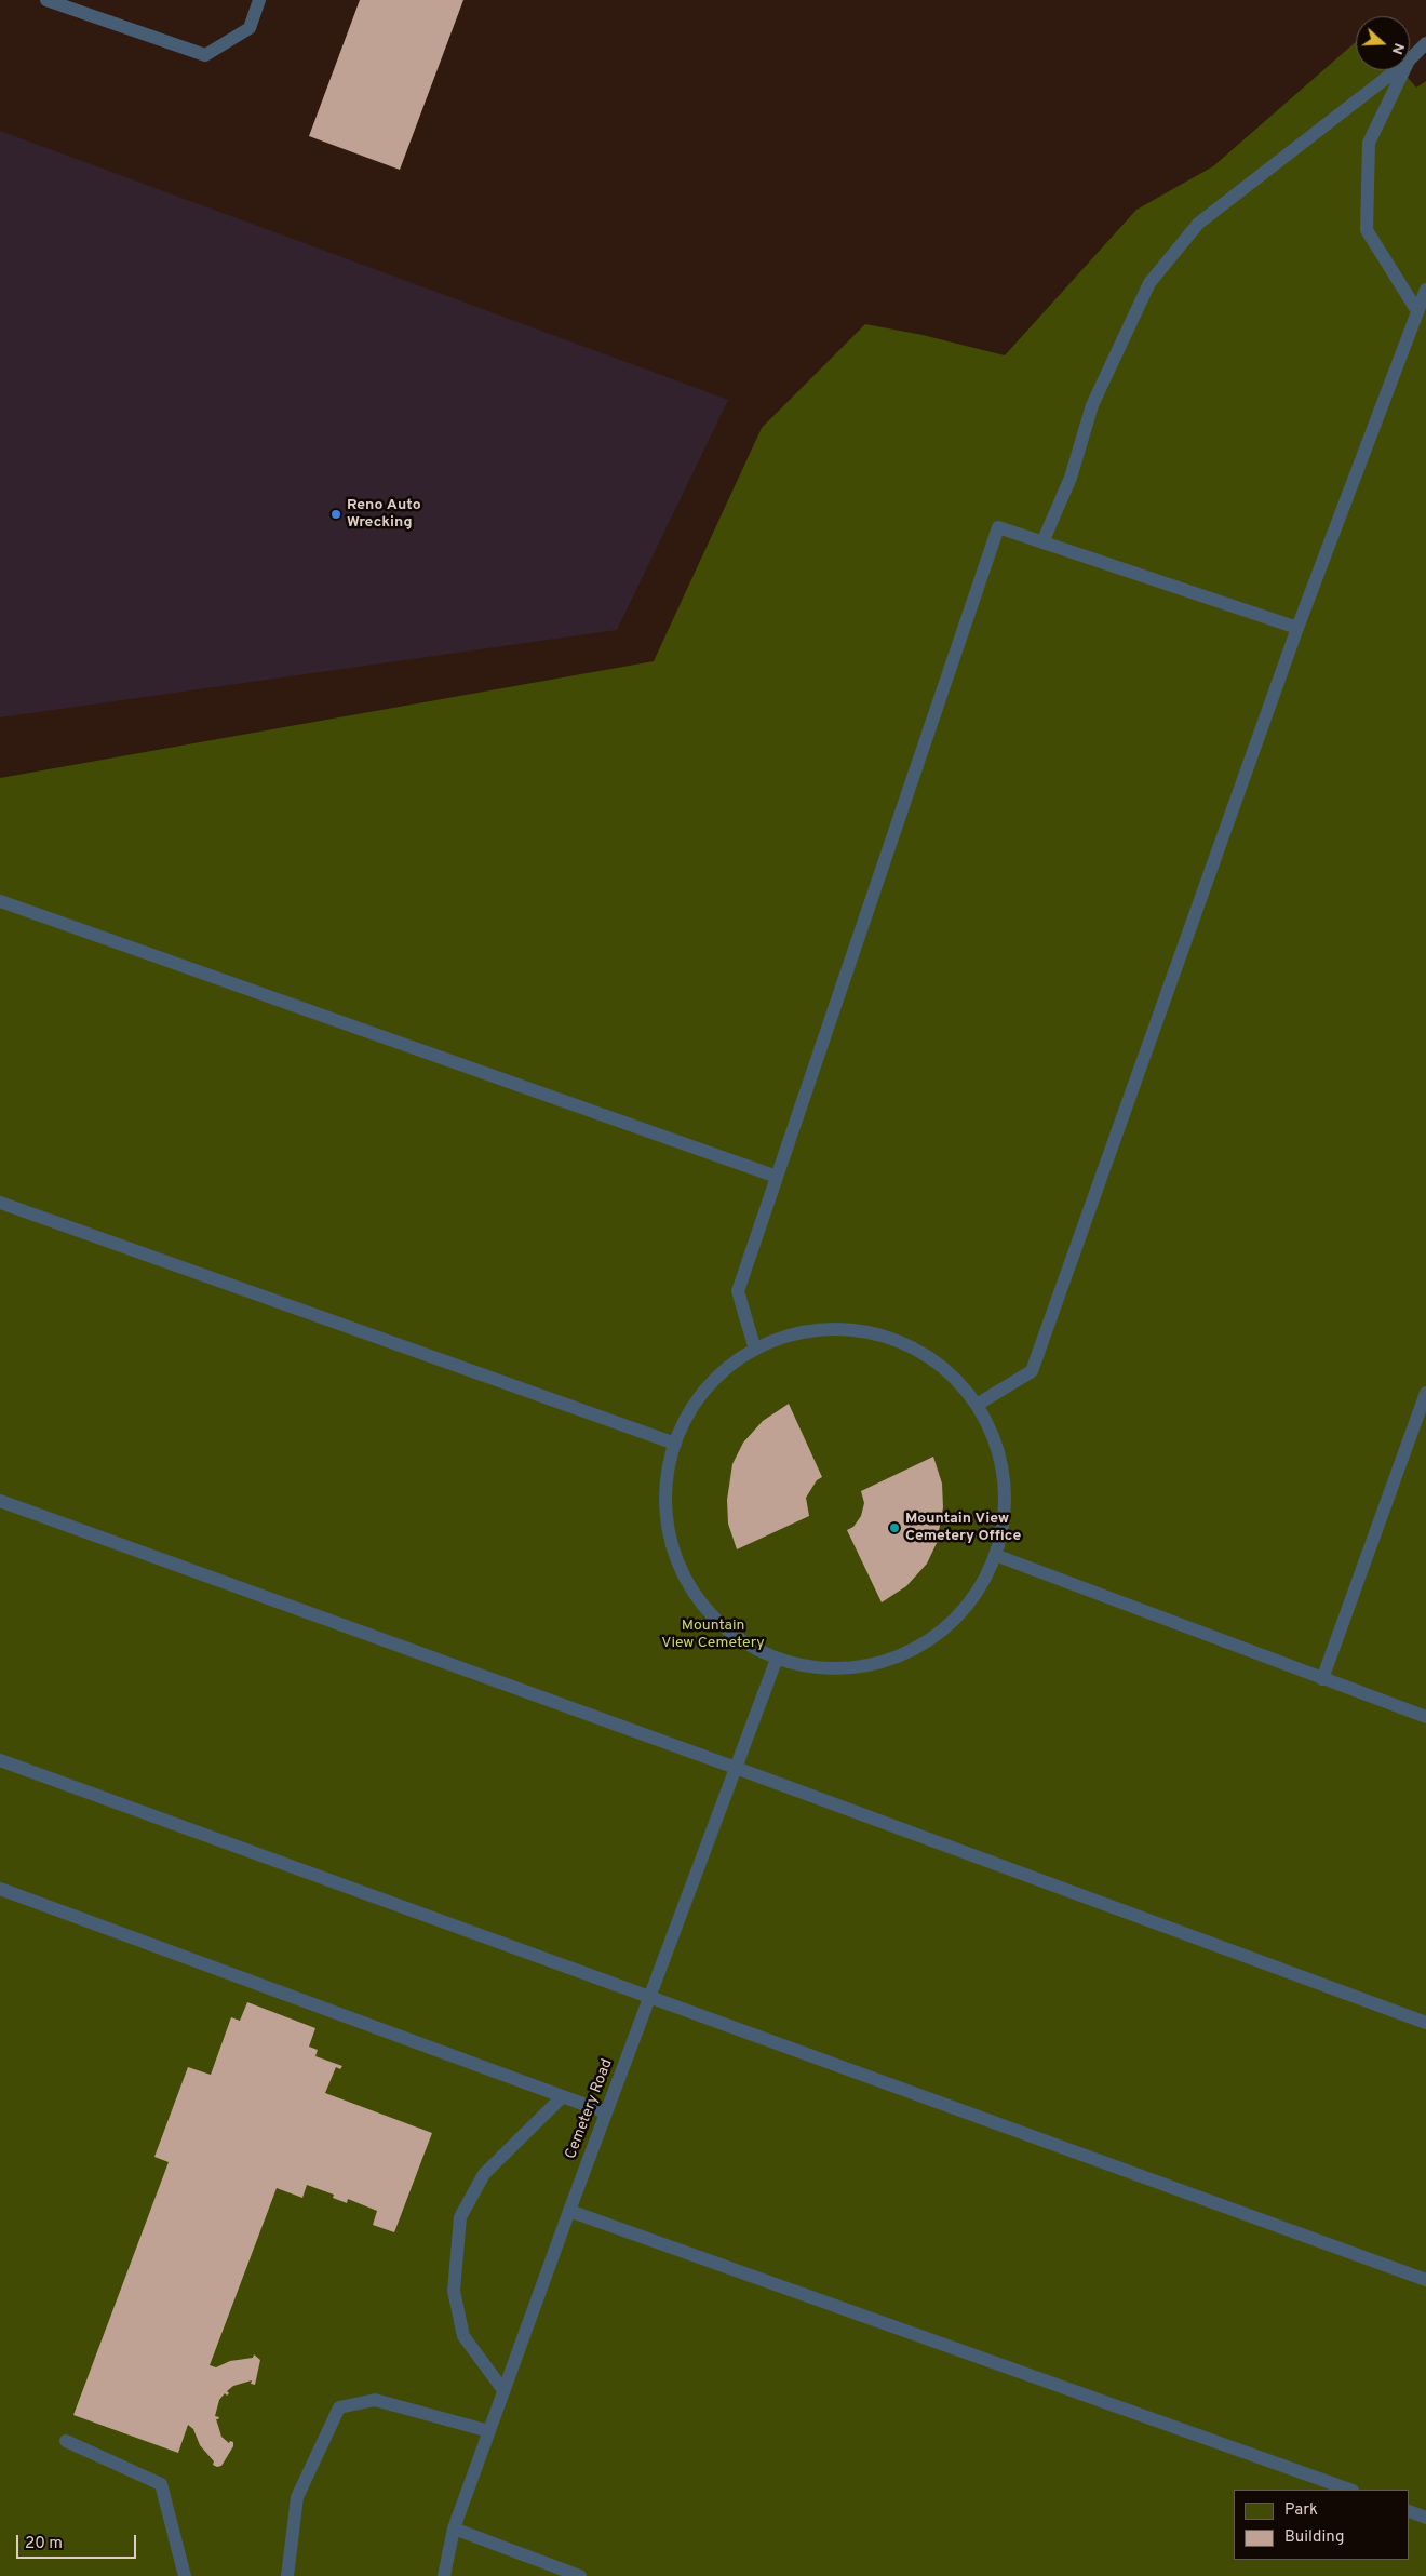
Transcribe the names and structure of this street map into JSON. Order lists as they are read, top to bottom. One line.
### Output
{"streets":{"lane":["Cemetery Road"]},"parks":["Mountain View Cemetery"],"places":["Reno Auto Wrecking","Mountain View Cemetery Office"],"legend":["Park","Building"],"scale_bar":"20 m","north":"right"}
